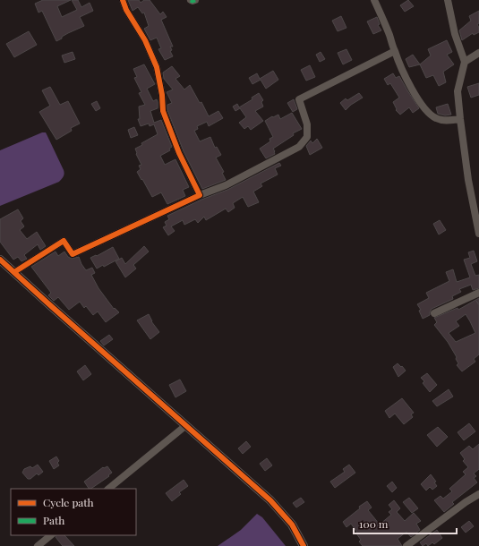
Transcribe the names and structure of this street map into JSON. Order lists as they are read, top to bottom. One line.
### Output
{"legend":["Cycle path","Path"],"scale_bar":"100 m"}
